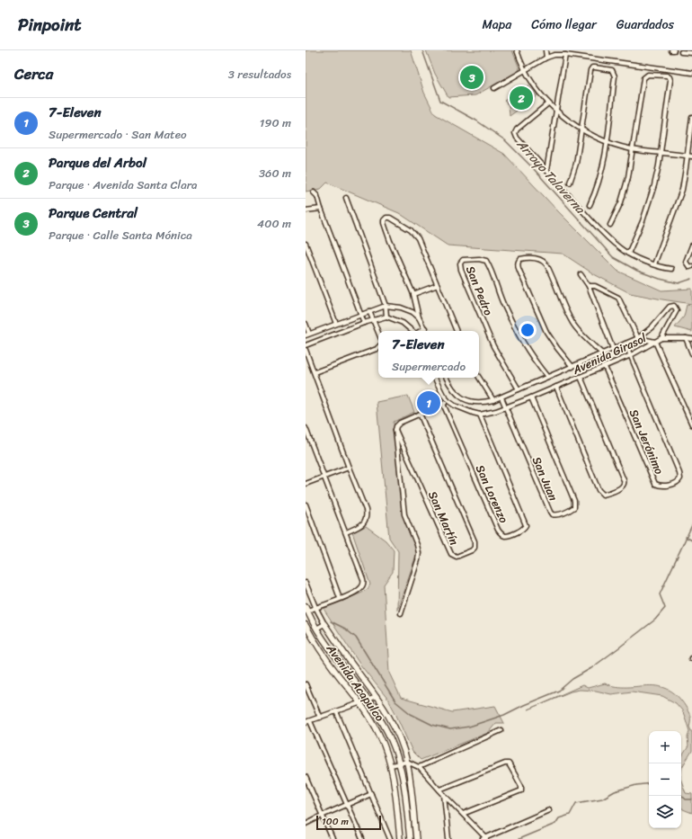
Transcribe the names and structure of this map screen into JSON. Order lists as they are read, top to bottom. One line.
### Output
{"streets":{"street":["San Pedro","Avenida Girasol","San Jerónimo","San Juan","San Lorenzo","San Martín","Avenida Acapulco"]},"crossings":[["San Pedro","Avenida Girasol"],["Avenida Girasol","San Jerónimo"],["Avenida Girasol","San Juan"],["Avenida Girasol","San Lorenzo"]],"water":["Arroyo Talaverna"],"scale_bar":"100 m","page":{"header":"Pinpoint","nav":["Mapa","Cómo llegar","Guardados"],"heading":["Cerca","3 resultados"],"pins":["3","2","1"],"list":[{"mark":"1","name":"7-Eleven","note":"Supermercado · San Mateo","value":"190 m"},{"mark":"2","name":"Parque del Arbol","note":"Parque · Avenida Santa Clara","value":"360 m"},{"mark":"3","name":"Parque Central","note":"Parque · Calle Santa Mónica","value":"400 m"}],"popup":["7-Eleven","Supermercado"],"map_buttons":["+","−"],"scale":"100 m"}}
